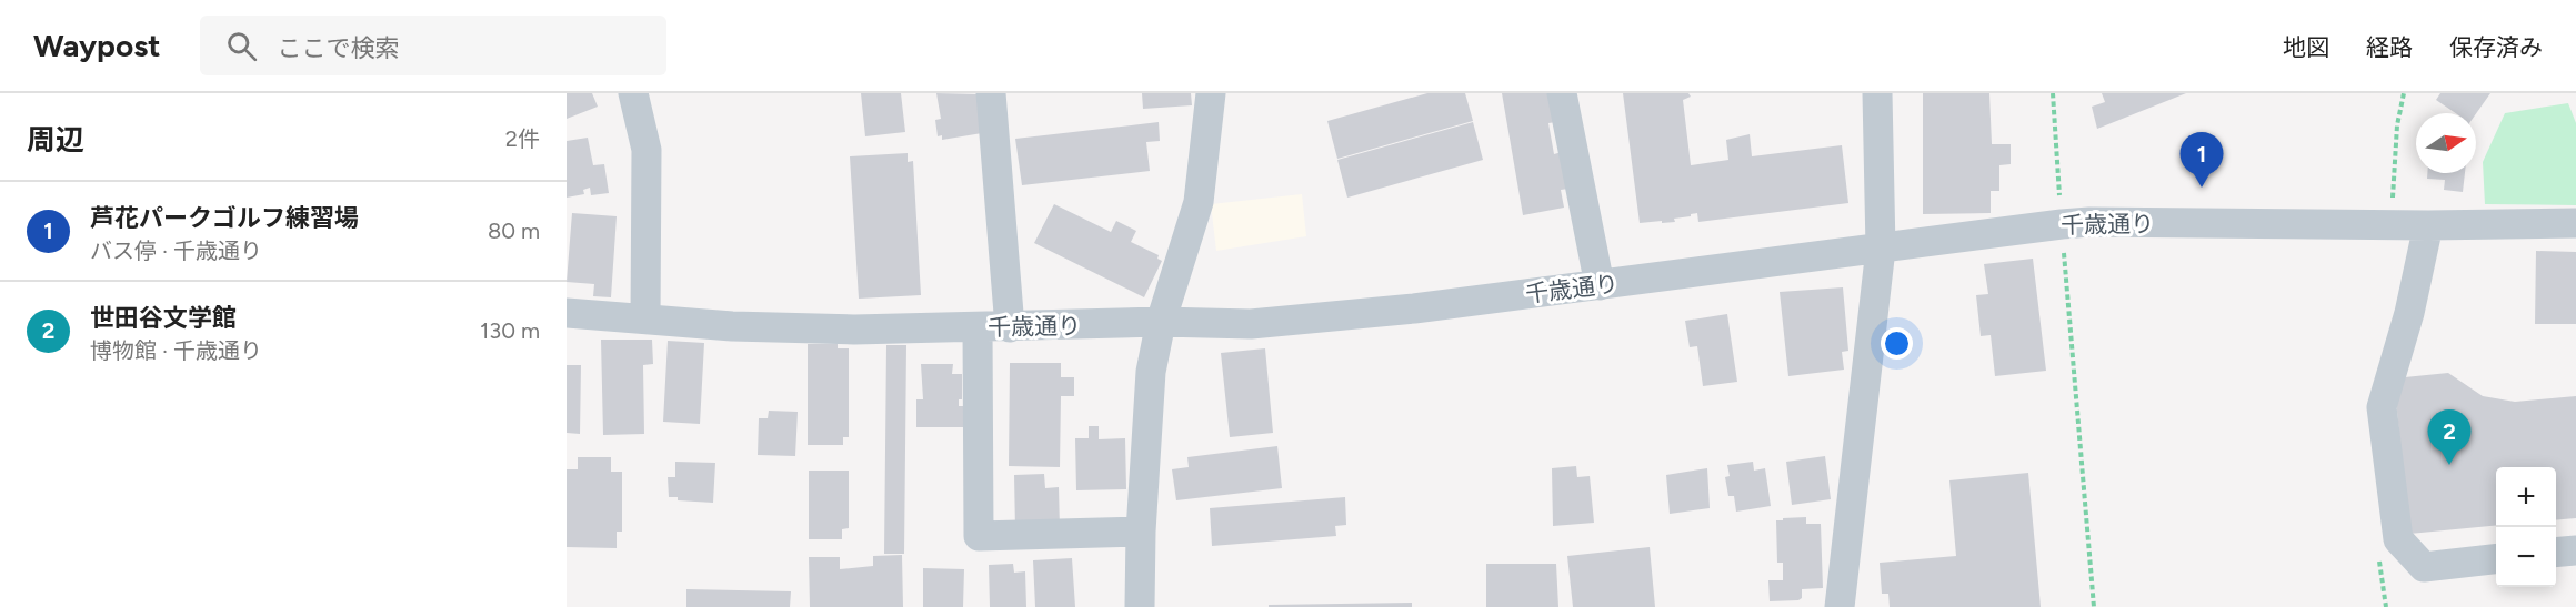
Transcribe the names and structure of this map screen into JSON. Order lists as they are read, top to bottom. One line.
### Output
{"streets":{"street":["千歳通り"]},"north":"right","page":{"header":"Waypost","search":"ここで検索","nav":["地図","経路","保存済み"],"heading":["周辺","2件"],"pins":["1","2"],"list":[{"mark":"1","name":"芦花パークゴルフ練習場","note":"バス停 · 千歳通り","value":"80 m"},{"mark":"2","name":"世田谷文学館","note":"博物館 · 千歳通り","value":"130 m"}],"map_buttons":["+","−"]}}
